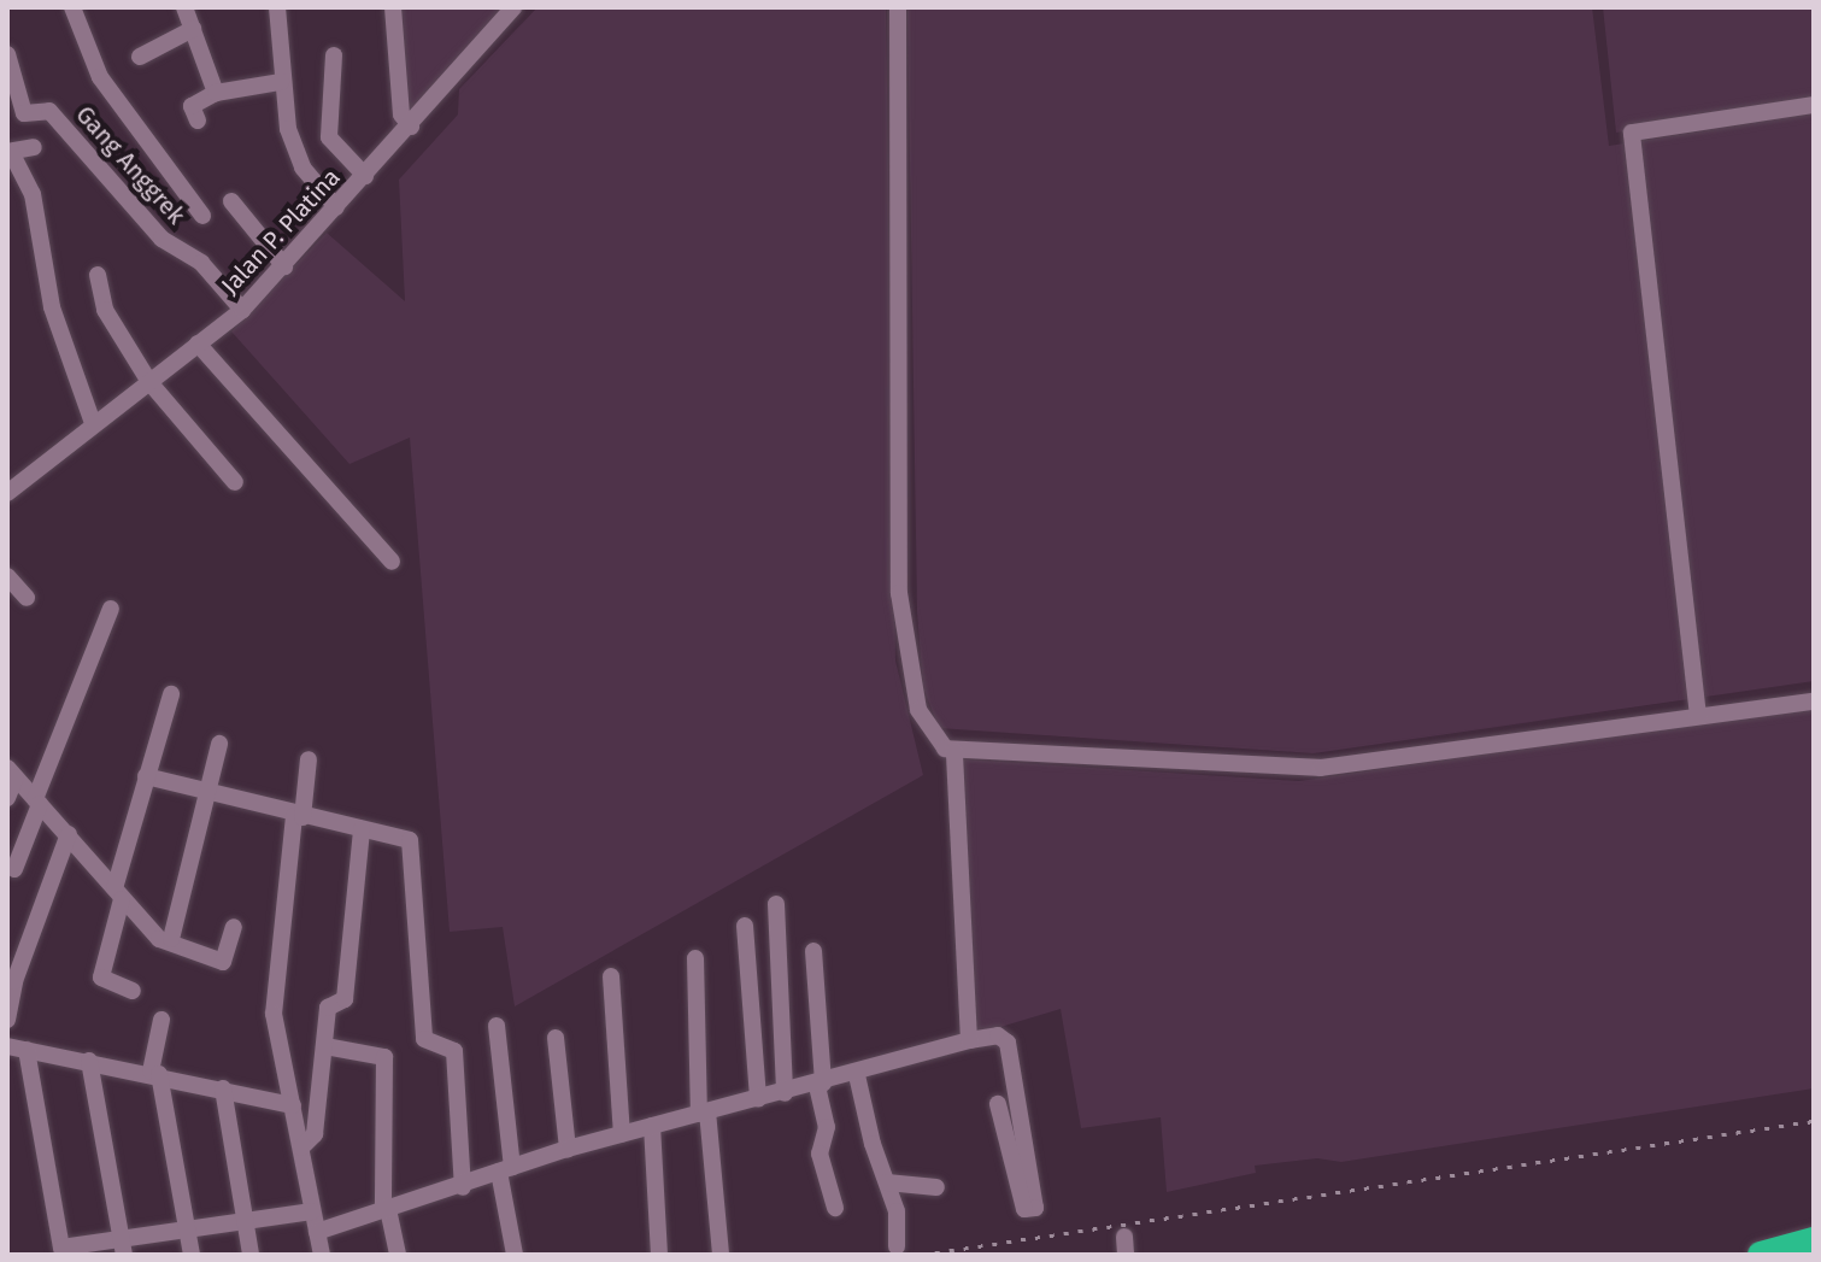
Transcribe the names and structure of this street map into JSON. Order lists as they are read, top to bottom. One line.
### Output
{"streets":{"street":["Gang Anggrek","Jalan P. Platina"]},"crossings":[["Gang Anggrek","Jalan P. Platina"]]}
